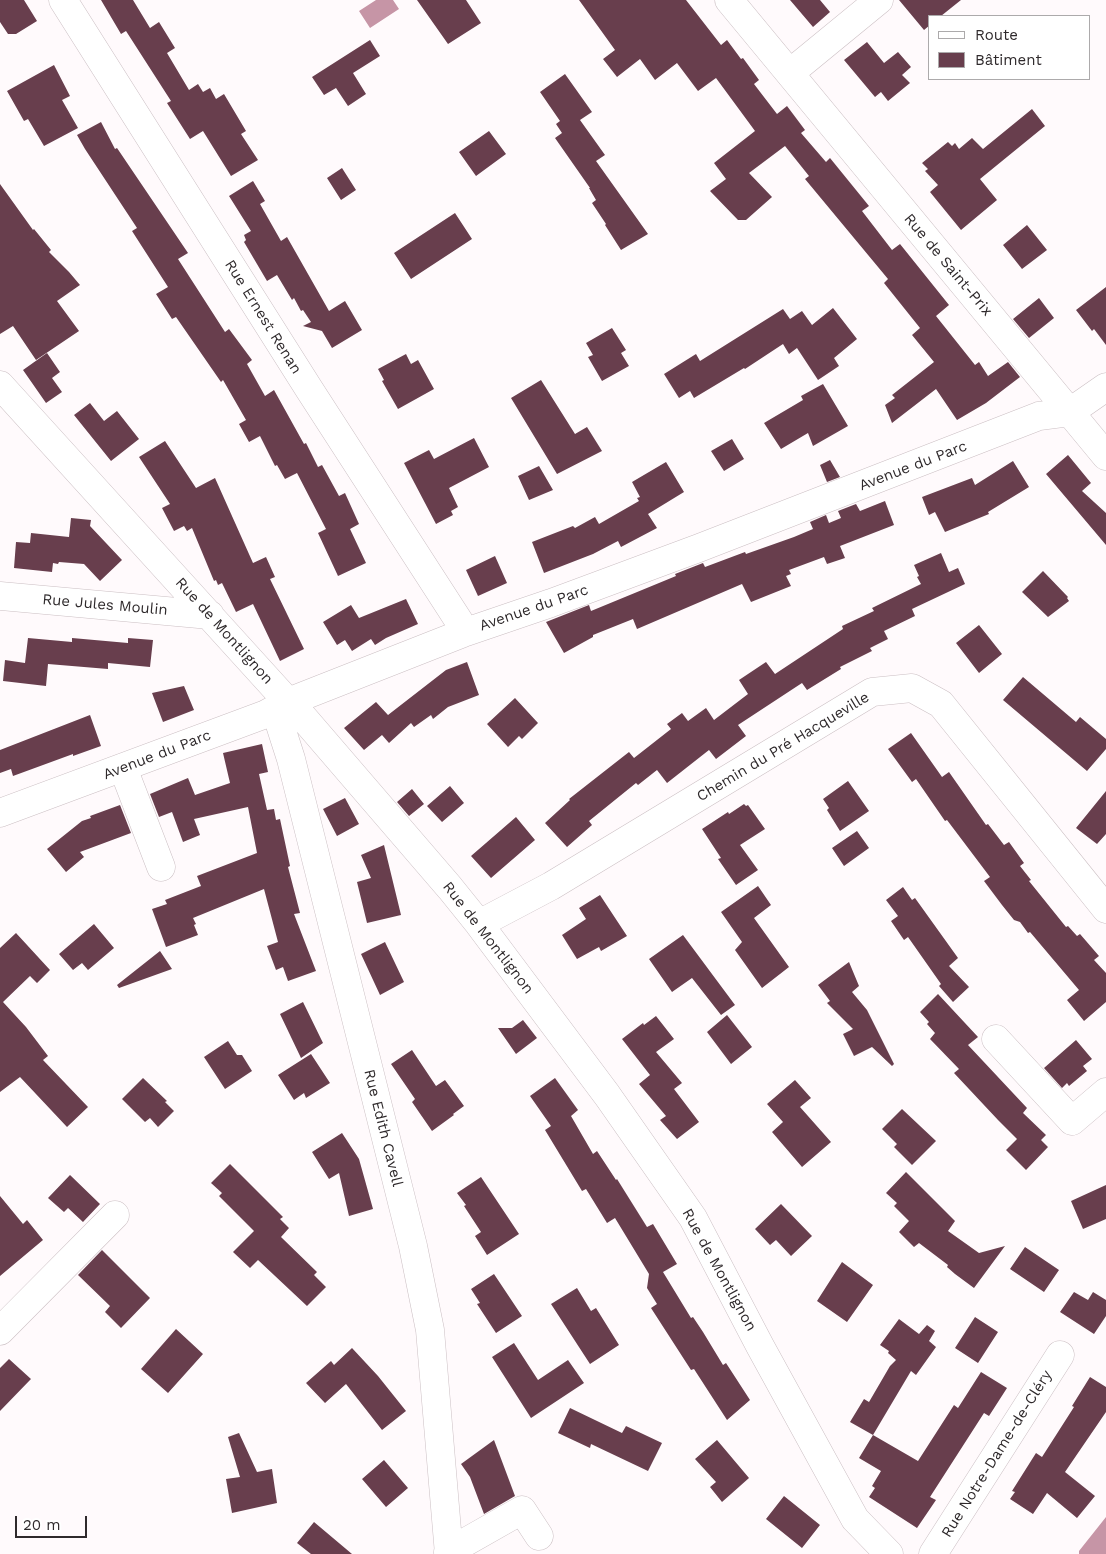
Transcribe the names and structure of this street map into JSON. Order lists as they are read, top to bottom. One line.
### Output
{"streets":{"street":["Rue de Saint-Prix","Rue Ernest Renan","Avenue du Parc","Rue Jules Moulin","Rue de Montlignon","Chemin du Pré Hacqueville","Rue Edith Cavell","Rue Notre-Dame-de-Cléry"]},"crossings":[["Rue de Saint-Prix","Avenue du Parc"],["Rue Ernest Renan","Avenue du Parc"],["Avenue du Parc","Rue de Montlignon"],["Avenue du Parc","Rue Edith Cavell"],["Rue Jules Moulin","Rue de Montlignon"],["Rue de Montlignon","Chemin du Pré Hacqueville"],["Rue de Montlignon","Rue Edith Cavell"]],"legend":["Route","Bâtiment"],"scale_bar":"20 m"}
